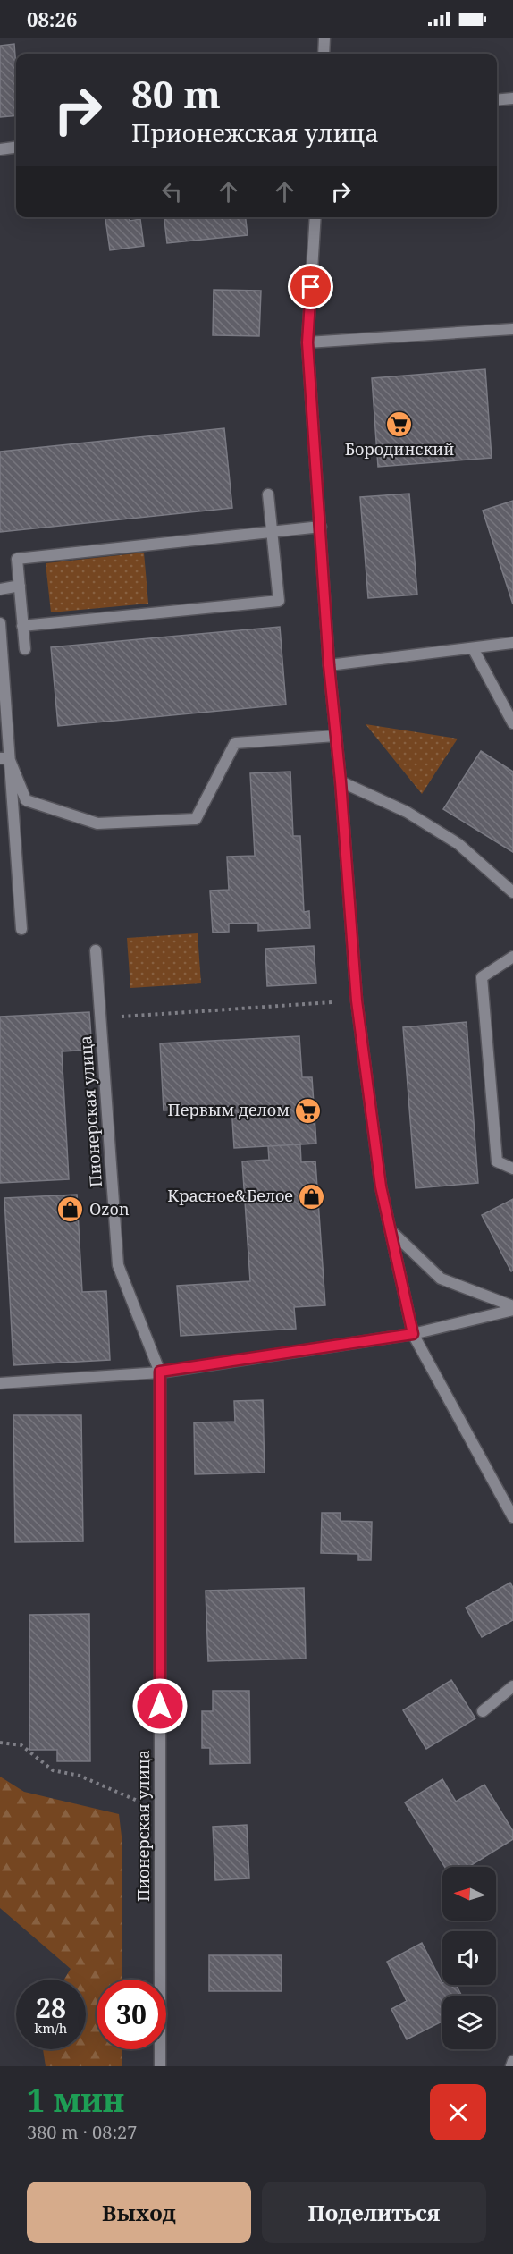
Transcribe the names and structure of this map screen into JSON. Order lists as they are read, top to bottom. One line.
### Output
{"streets":{"street":["Пионерская улица"]},"places":{"supermarket":["Бородинский","Первым делом"],"shop":["Красное&Белое","Ozon"]},"north":"left","page":{"status":"08:26","turn":["80 m","Прионежская улица"],"speed":"28 km/h","limit":"30","heading":["1 мин","380 m · 08:27"],"buttons":["Выход","Поделиться"]}}
